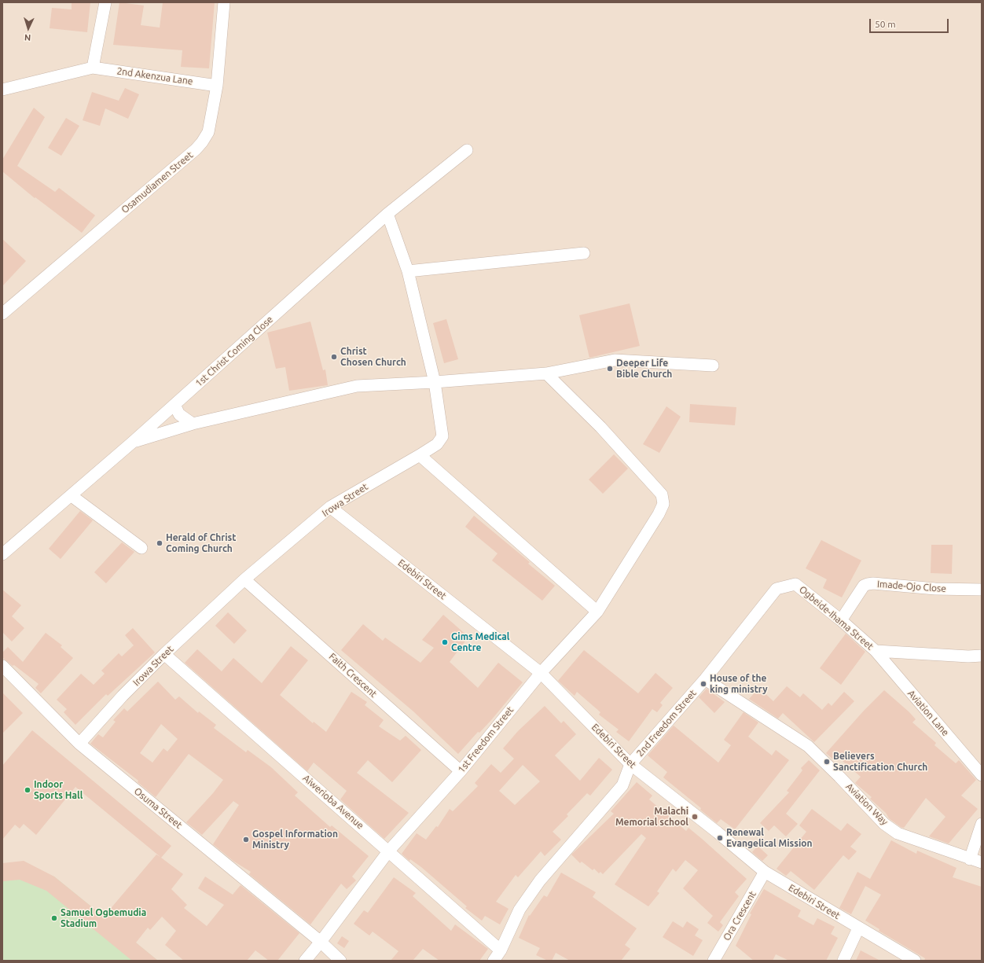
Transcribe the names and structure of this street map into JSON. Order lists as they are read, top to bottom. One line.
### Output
{"streets":{"street":["2nd Akenzua Lane","Osamudiamen Street","1st Christ Coming Close","Irowa Street","Edebiri Street","Imade-Ojo Close","Ogbeide-Ihama Street","Faith Crescent","Aviation Lane","2nd Freedom Street","1st Freedom Street","Aiwerioba Avenue","Aviation Way","Osuma Street","Ora Crescent"]},"crossings":[["2nd Akenzua Lane","Osamudiamen Street"],["1st Christ Coming Close","Irowa Street"],["Irowa Street","Edebiri Street"],["Irowa Street","Faith Crescent"],["Irowa Street","Aiwerioba Avenue"],["Irowa Street","Osuma Street"],["Edebiri Street","2nd Freedom Street"],["Edebiri Street","1st Freedom Street"],["Edebiri Street","Ora Crescent"],["Imade-Ojo Close","Ogbeide-Ihama Street"],["Ogbeide-Ihama Street","Aviation Lane"],["Ogbeide-Ihama Street","2nd Freedom Street"],["Faith Crescent","1st Freedom Street"],["2nd Freedom Street","Aiwerioba Avenue"],["2nd Freedom Street","Aviation Way"],["1st Freedom Street","Aiwerioba Avenue"],["1st Freedom Street","Osuma Street"]],"places":["Christ Chosen Church","Deeper Life Bible Church","Herald of Christ Coming Church","Gims Medical Centre","House of the king ministry","Believers Sanctification Church","Indoor Sports Hall","Malachi Memorial school","Renewal Evangelical Mission","Gospel Information Ministry","Samuel Ogbemudia Stadium"],"scale_bar":"50 m","north":"bottom"}
